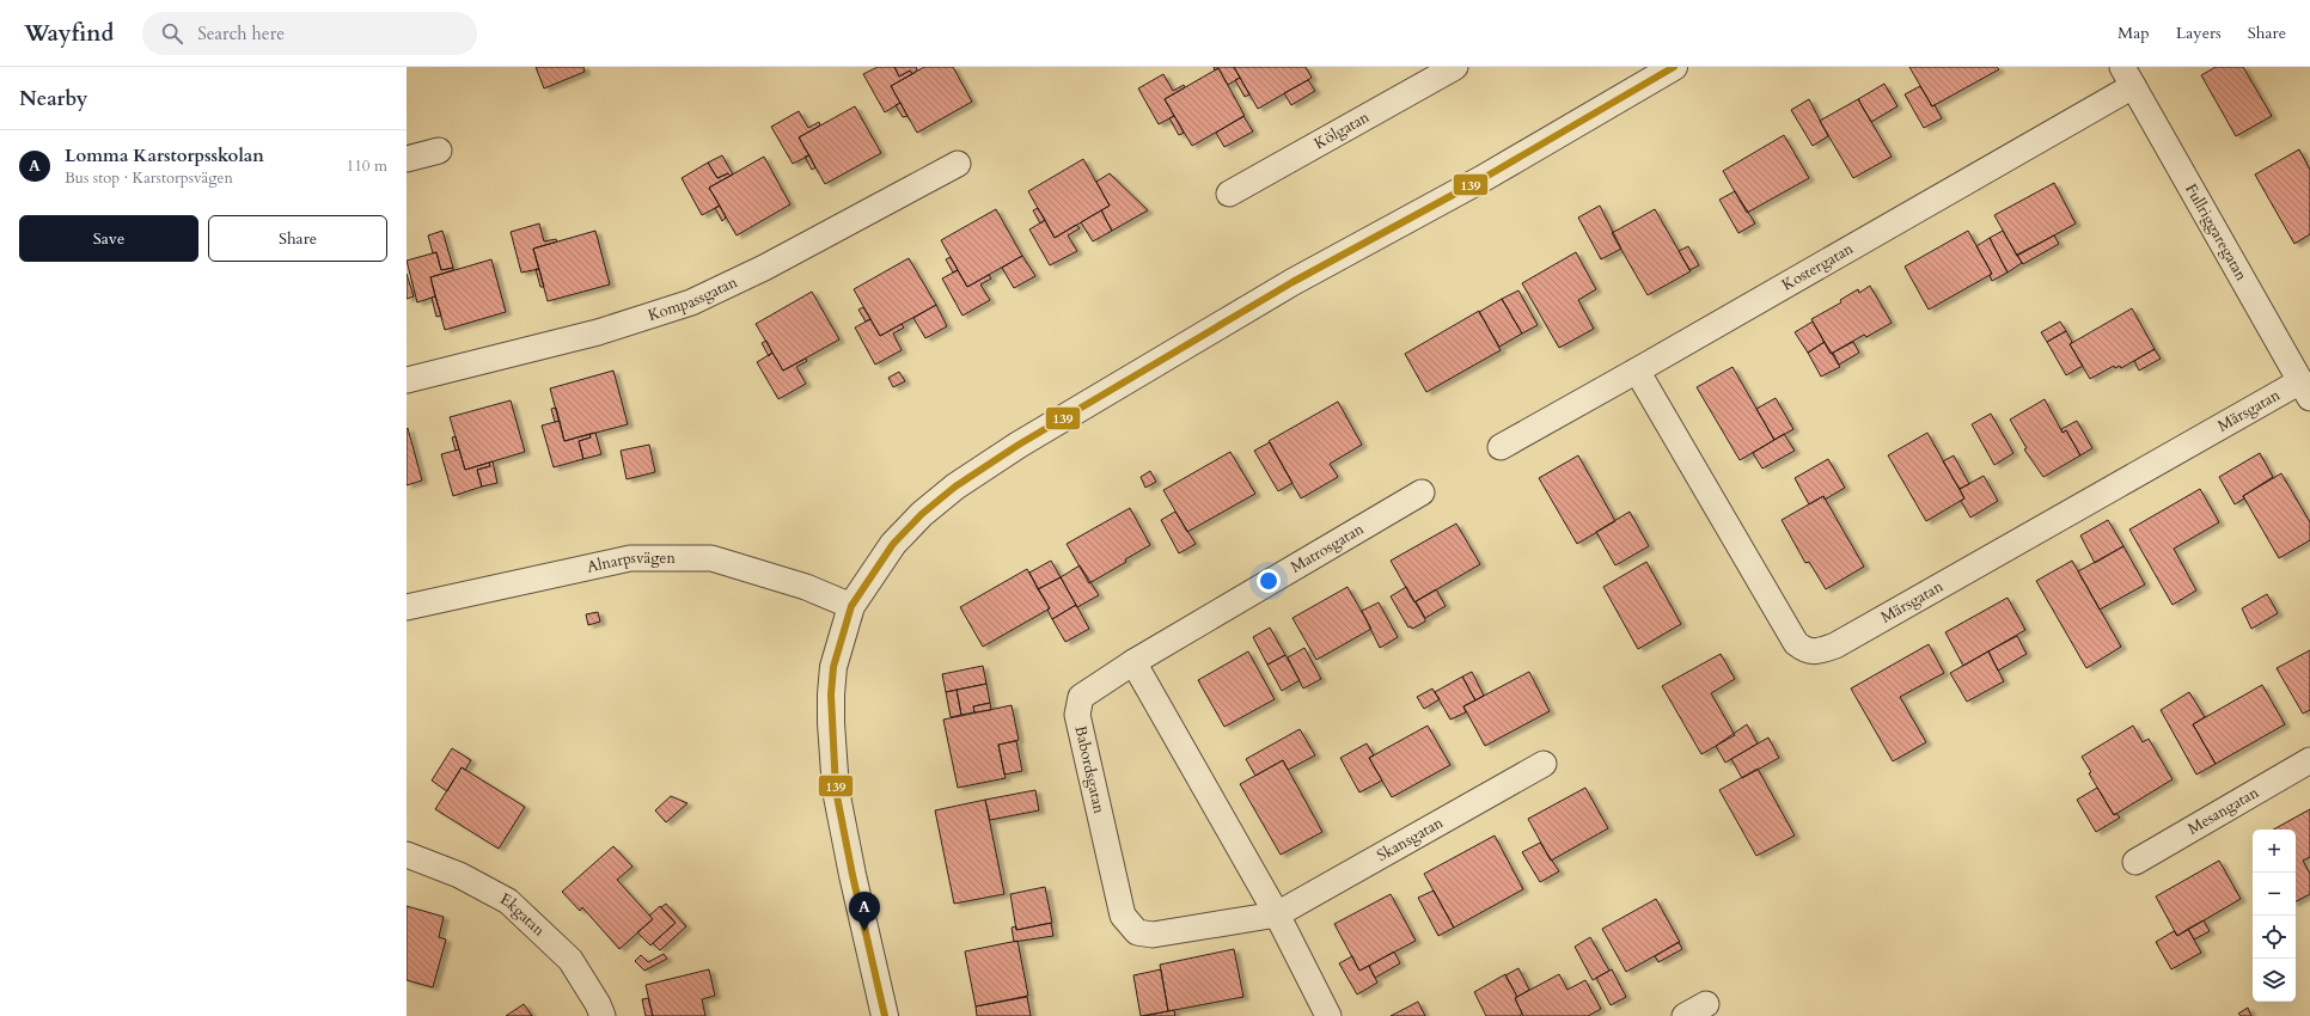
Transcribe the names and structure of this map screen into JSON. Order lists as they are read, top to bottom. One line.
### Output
{"streets":{"street":["Kölgatan","Fullriggaregatan","Kostergatan","Kompassgatan","Märsgatan","Matrosgatan","Alnarpsvägen","Babordsgatan","Mesangatan","Skansgatan","Ekgatan"]},"crossings":[["Fullriggaregatan","Kostergatan"],["Fullriggaregatan","Märsgatan"],["Kostergatan","Märsgatan"],["Matrosgatan","Babordsgatan"],["Babordsgatan","Skansgatan"]],"lines":["transit line 139"],"page":{"header":"Wayfind","search":"Search here","nav":["Map","Layers","Share"],"heading":"Nearby","list":[{"mark":"A","name":"Lomma Karstorpsskolan","note":"Bus stop · Karstorpsvägen","value":"110 m"}],"buttons":["Save","Share"],"map_buttons":["+","−"],"pins":"A"}}
